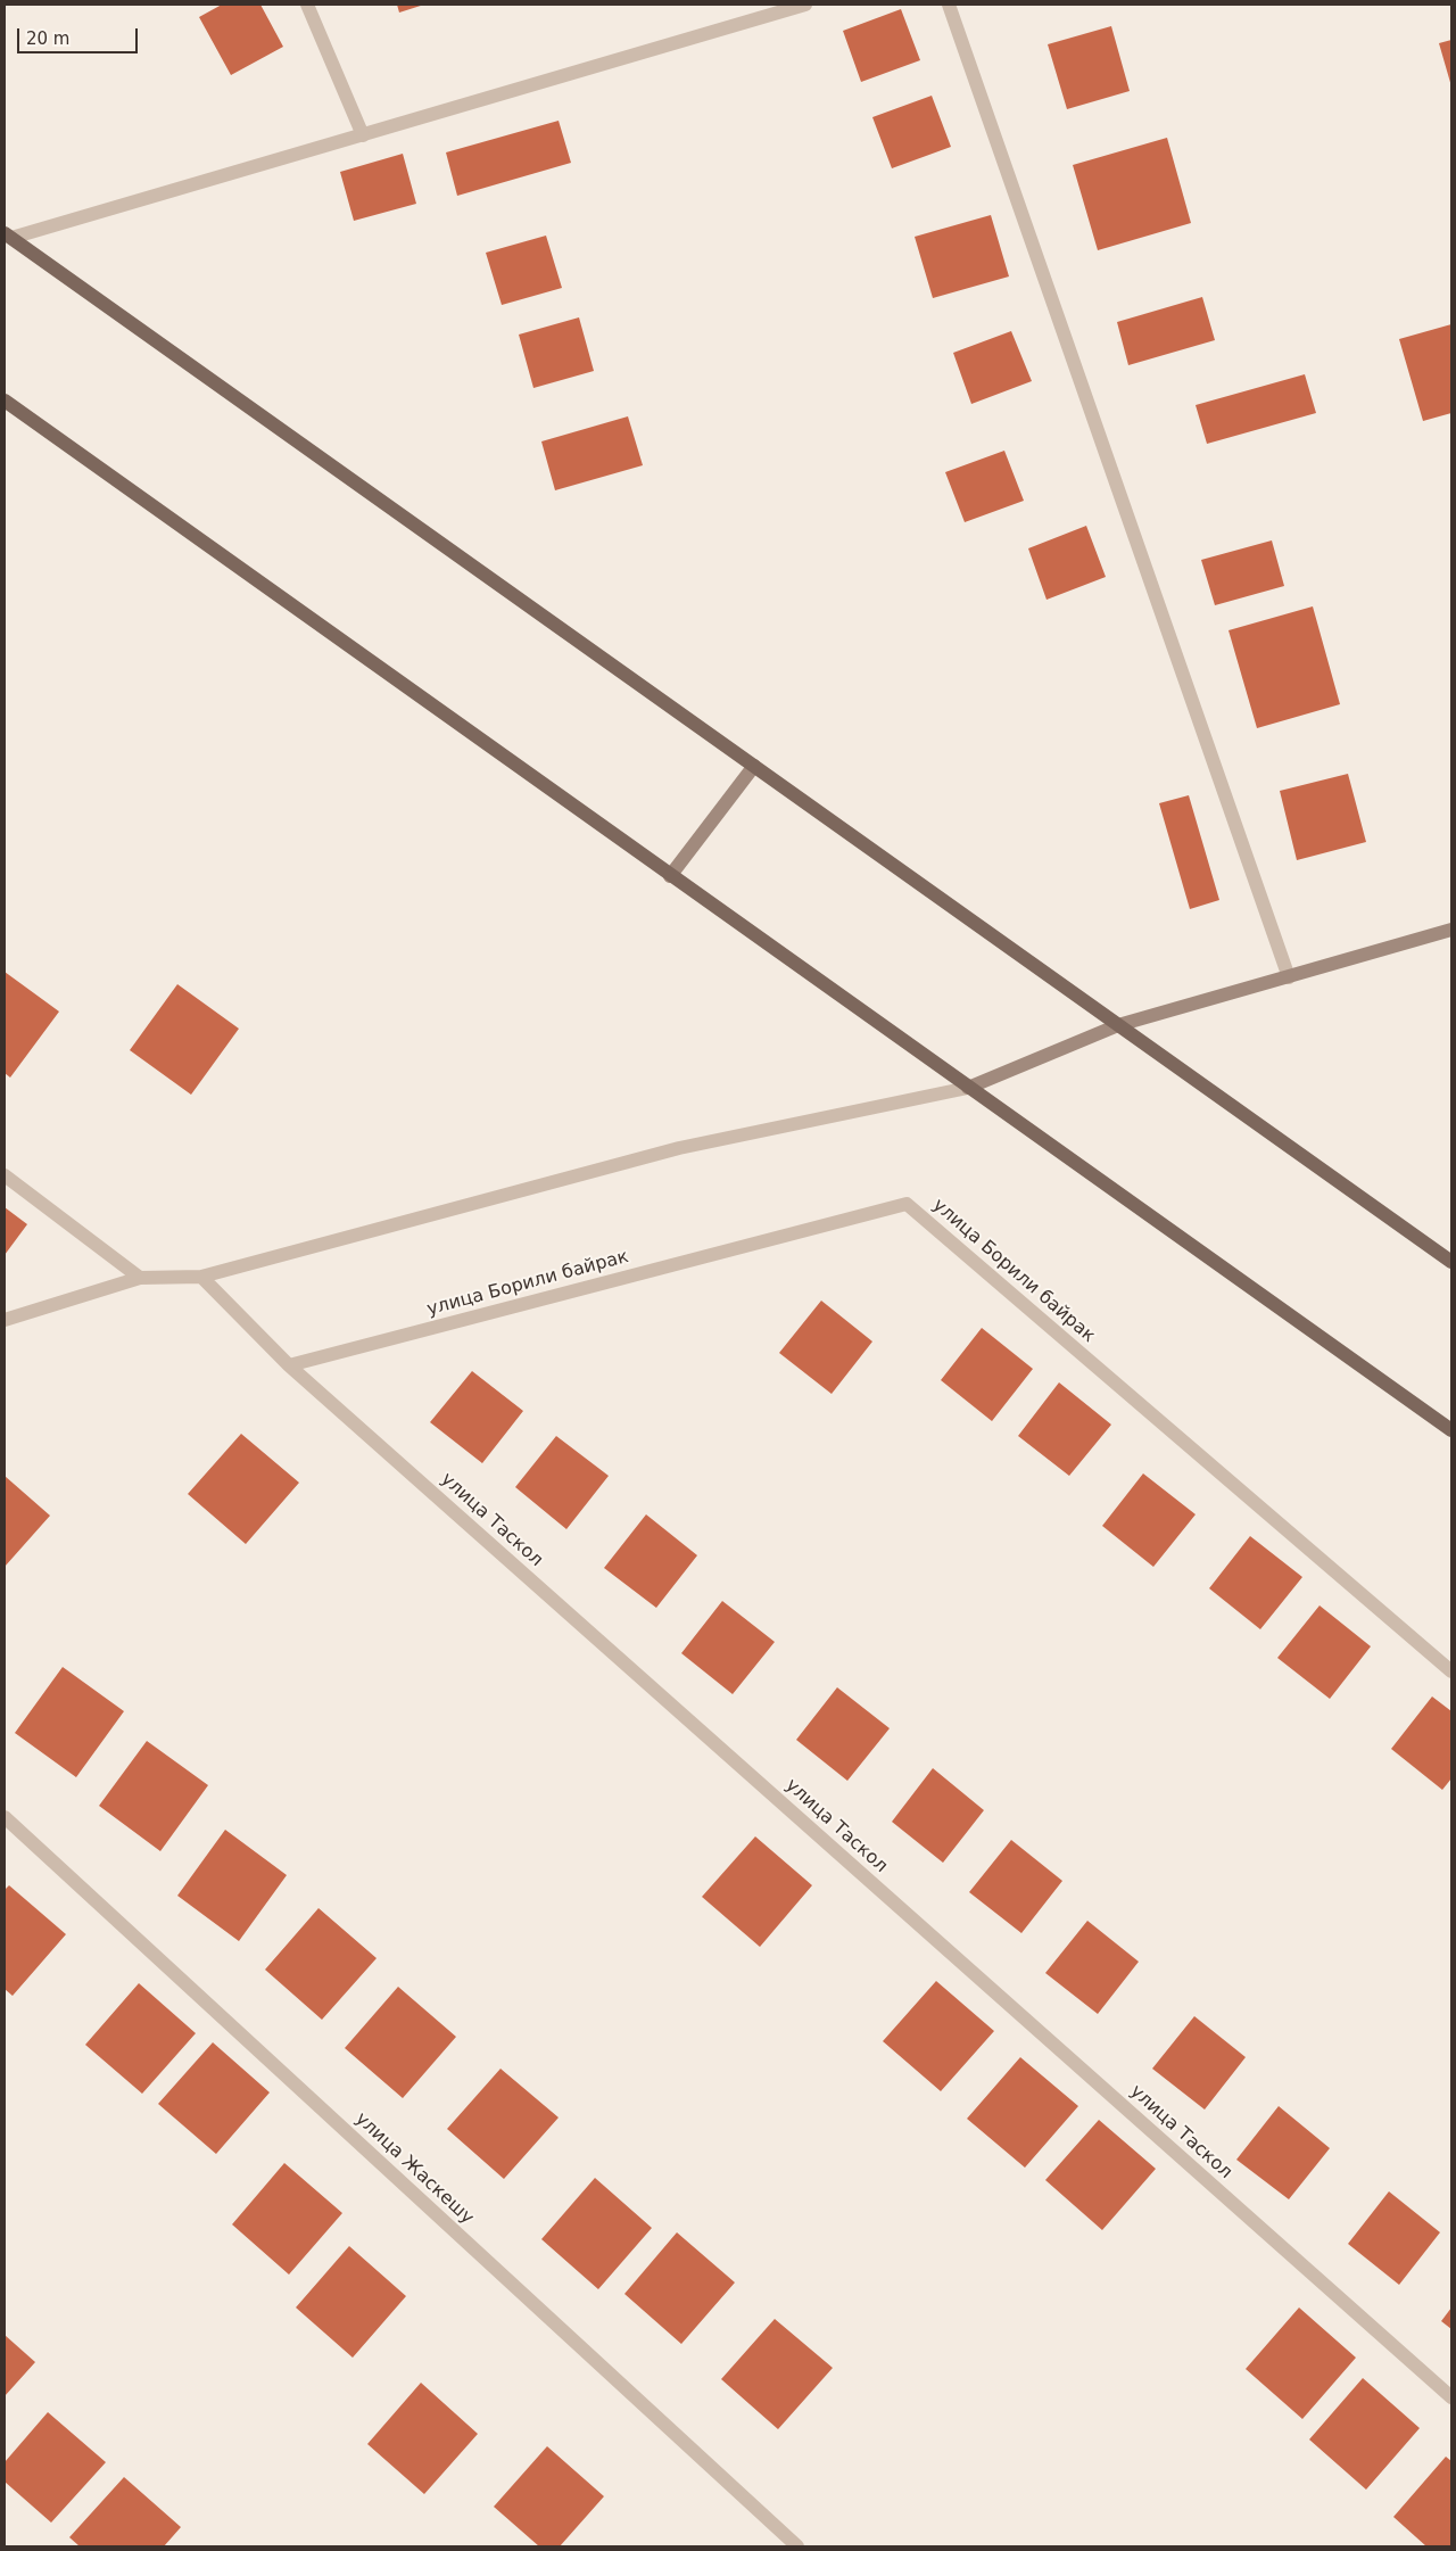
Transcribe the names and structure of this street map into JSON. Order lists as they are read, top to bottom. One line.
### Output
{"streets":{"street":["улица Борили байрак","улица Таскол","улица Жаскешу"]},"crossings":[["улица Борили байрак","улица Таскол"]],"scale_bar":"20 m"}
